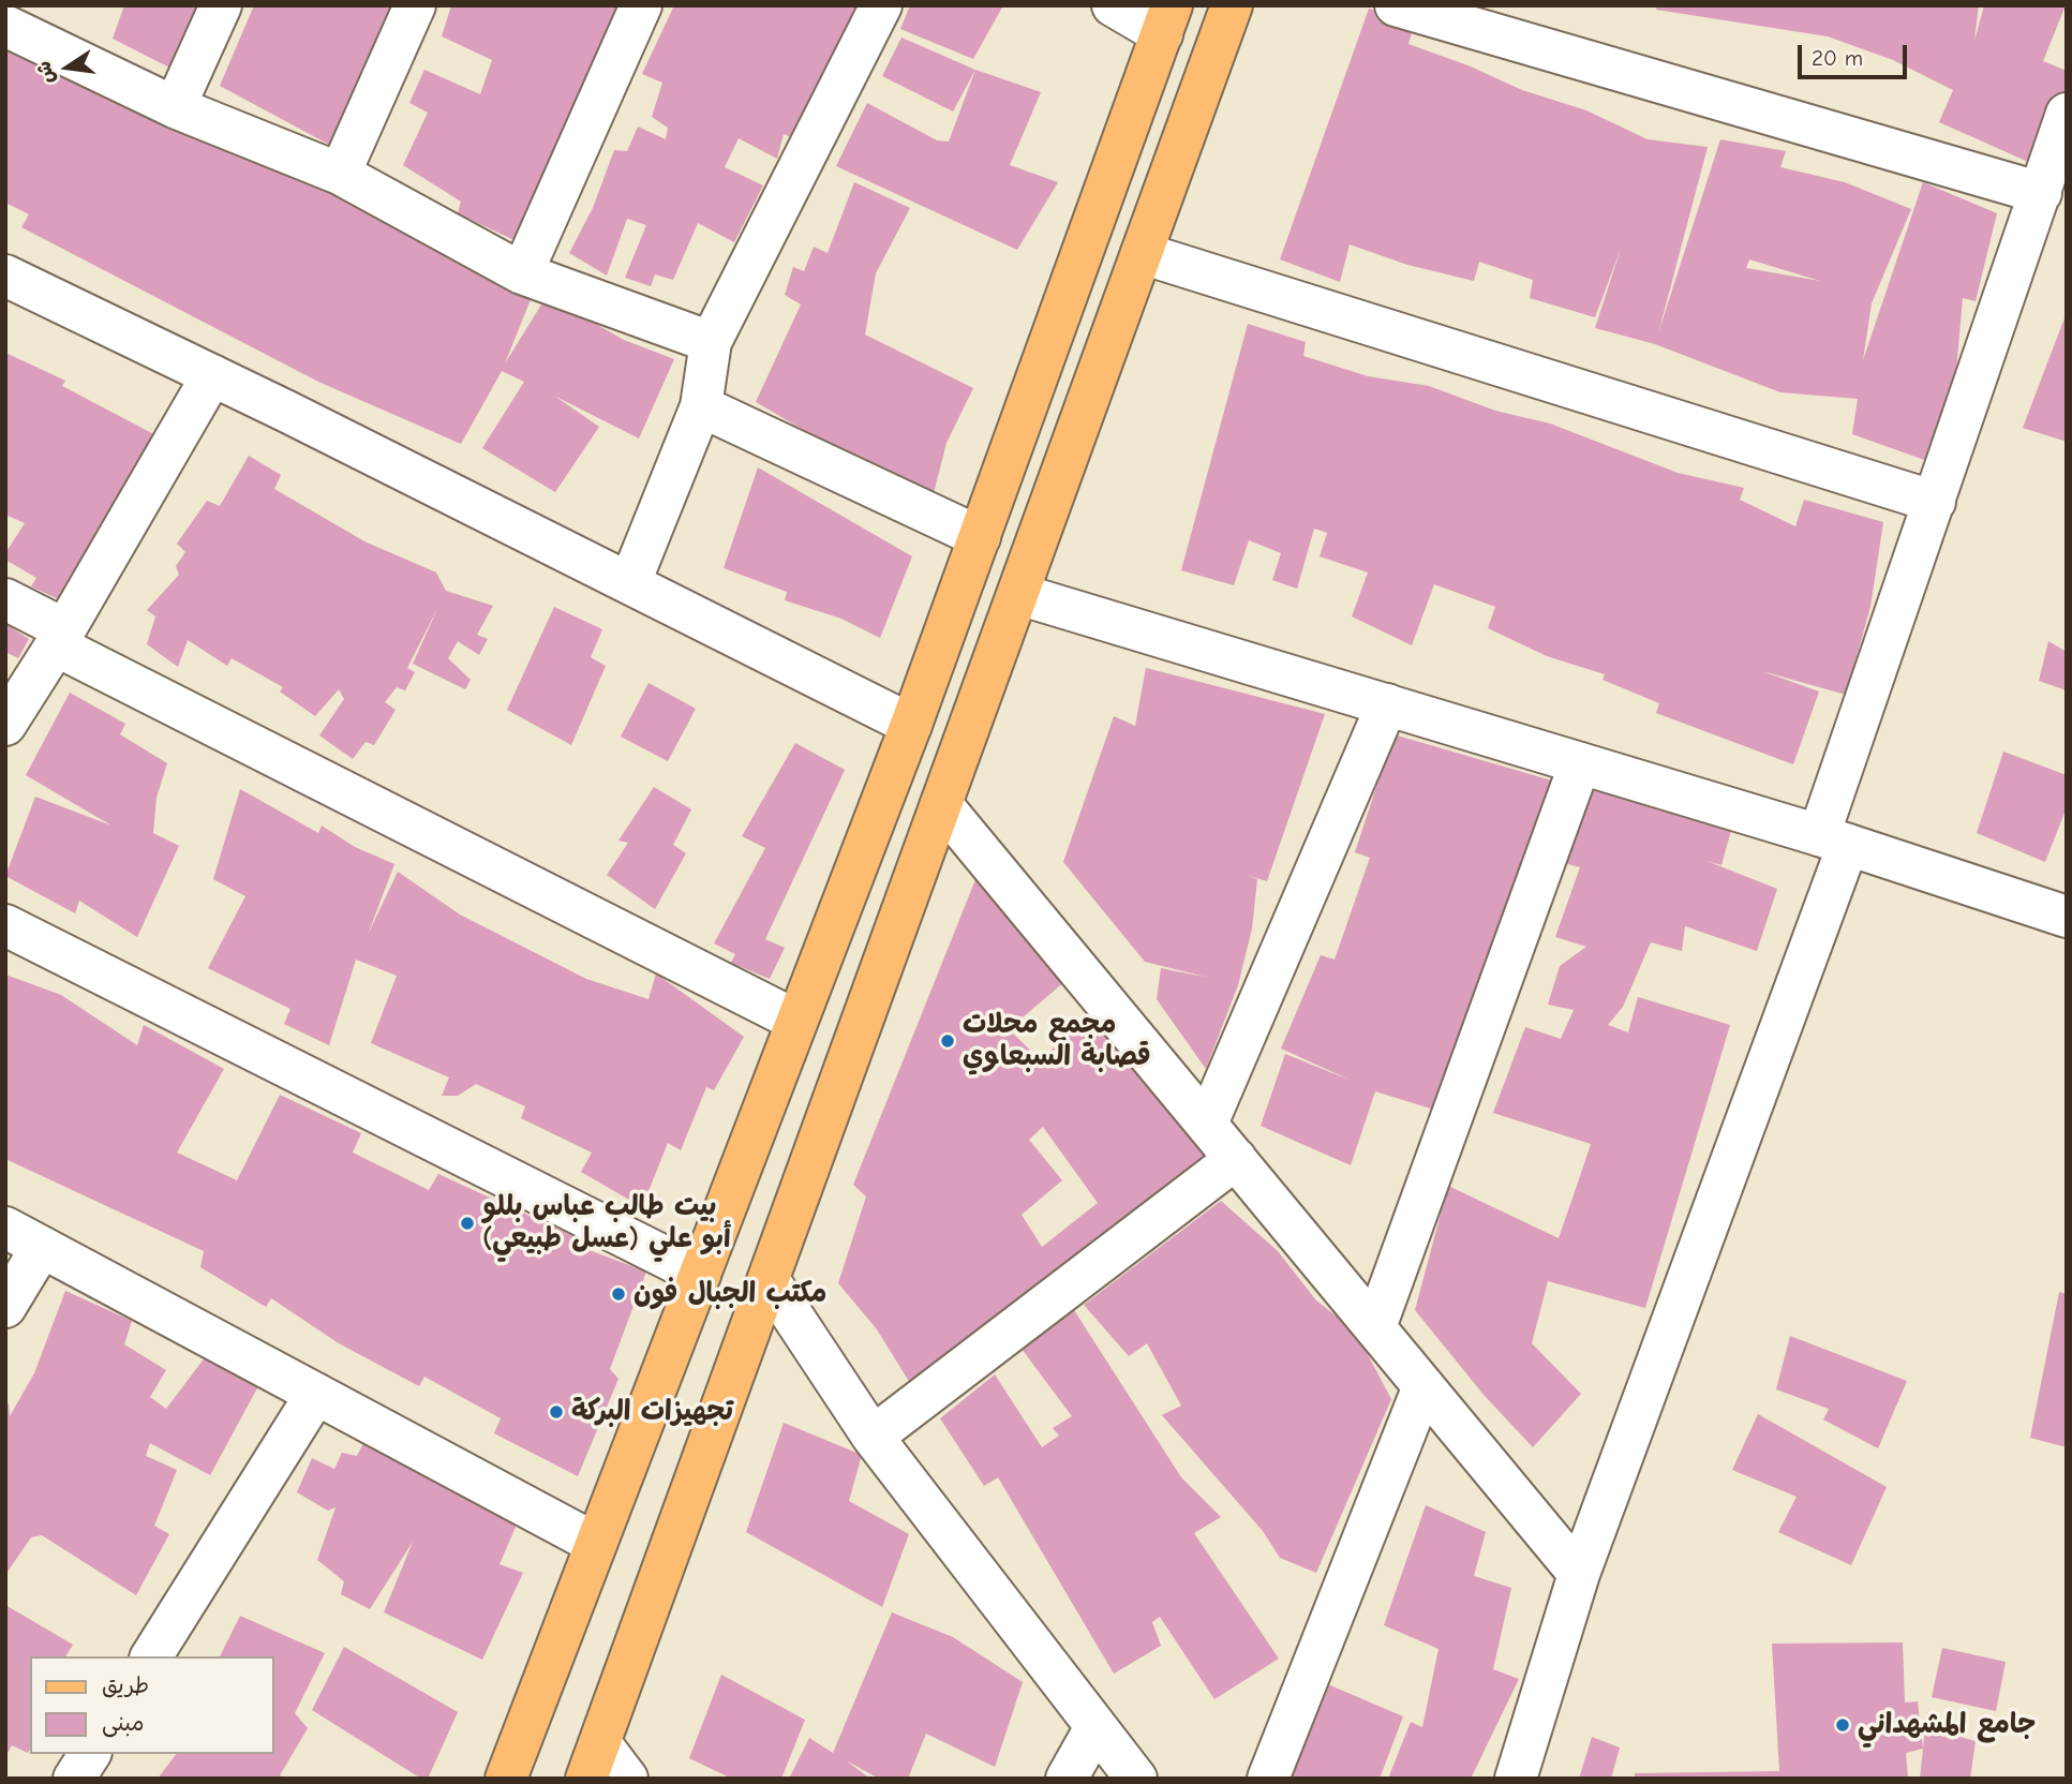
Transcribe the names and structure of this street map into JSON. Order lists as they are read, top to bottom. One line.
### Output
{"places":["مجمع محلات قصابة السبعاوي","بيت طالب عباس بللو أبو علي (عسل طبيعي)","مكتب الجبال فون","تجهيزات البركة","جامع المشهداني"],"legend":["طريق","مبنى"],"scale_bar":"20 m","north":"left"}
